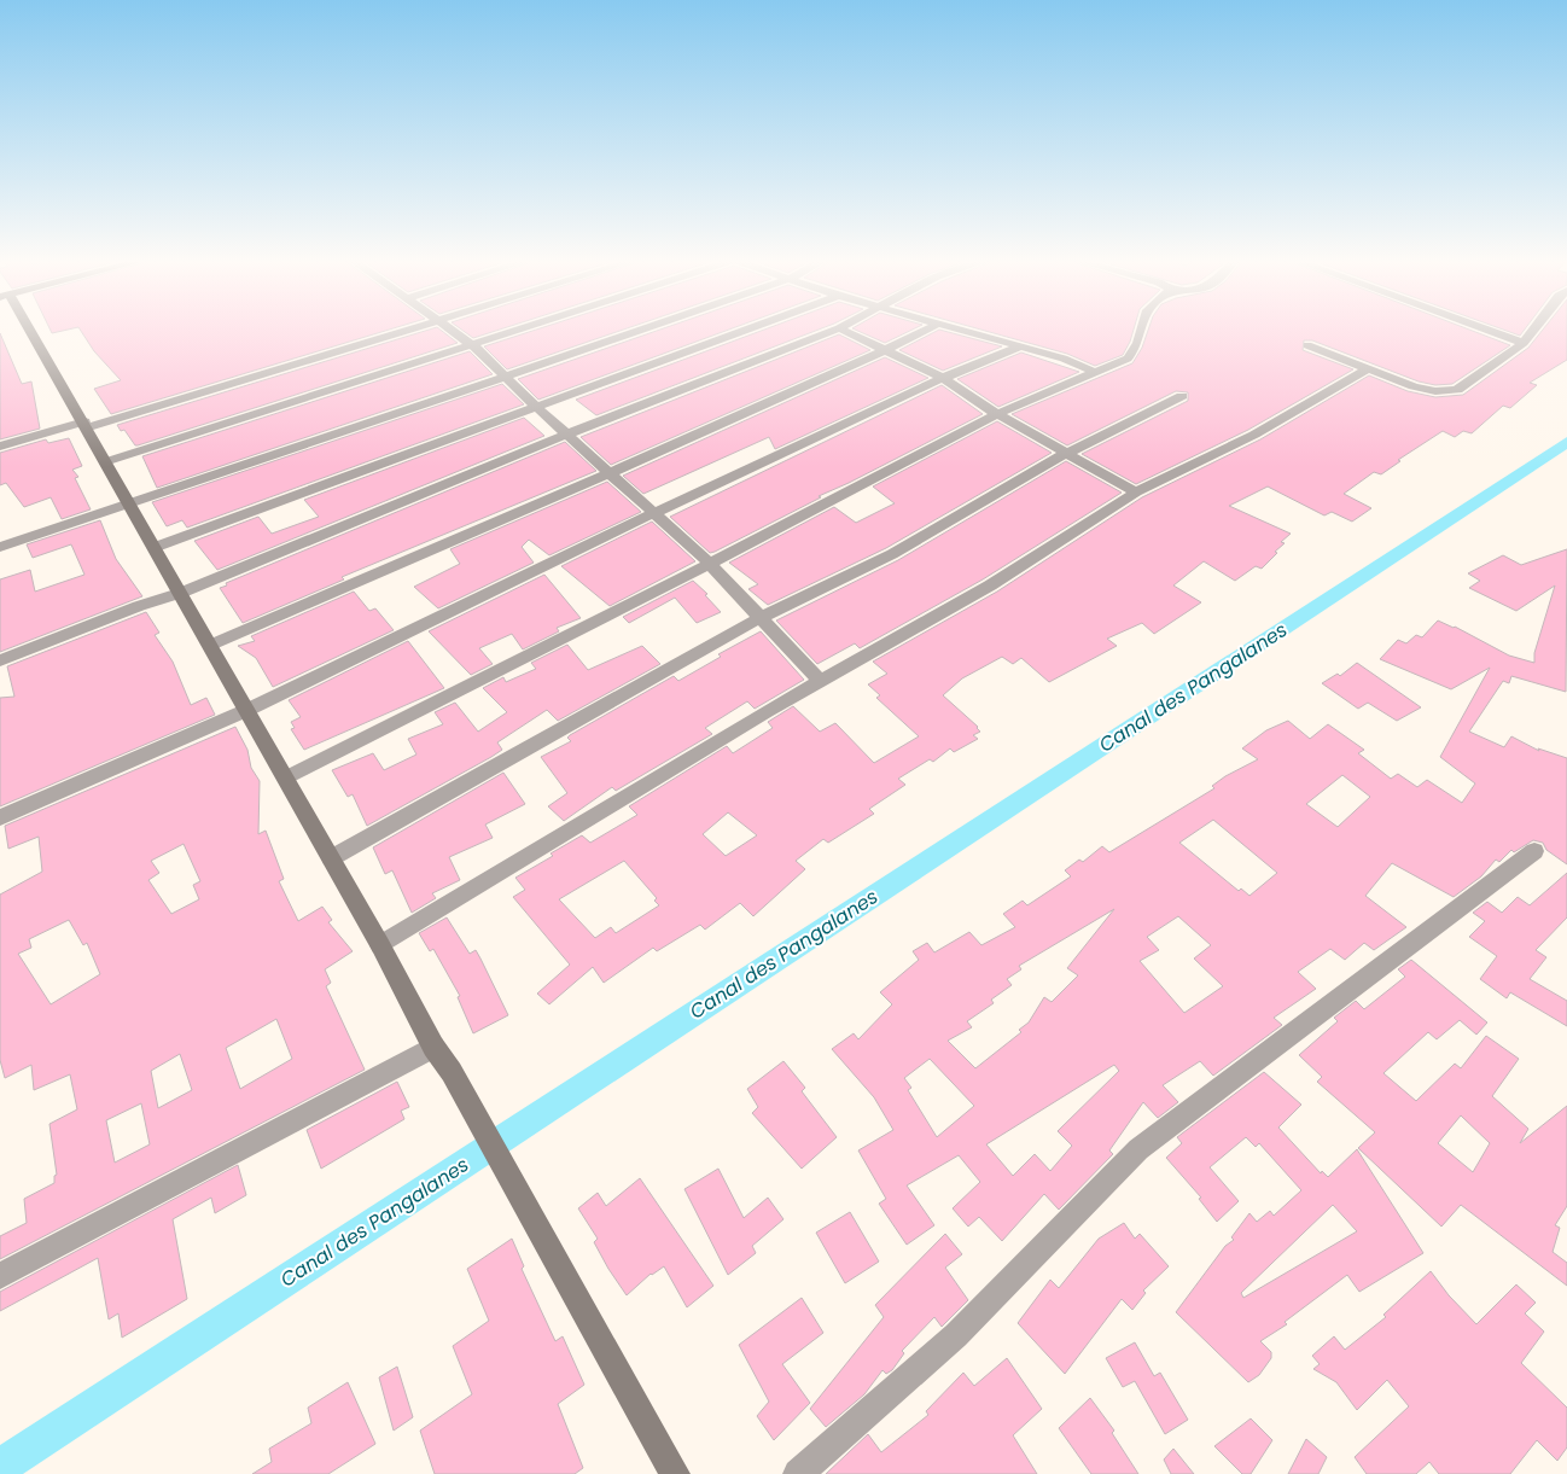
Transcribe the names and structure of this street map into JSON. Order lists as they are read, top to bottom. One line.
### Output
{"water":["Canal des Pangalanes"]}
